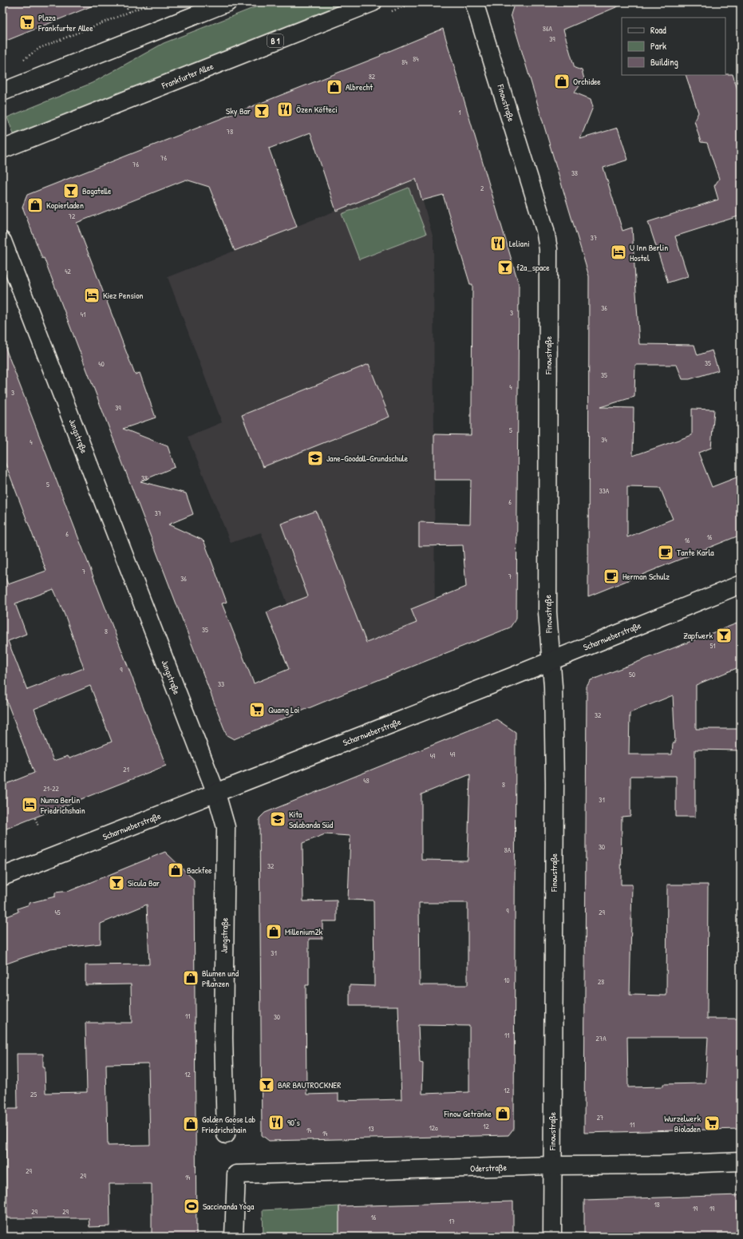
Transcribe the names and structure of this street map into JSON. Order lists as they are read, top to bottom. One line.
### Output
{"streets":{"street":["B 1","Frankfurter Allee","Finowstraße","Jungstraße","Scharnweberstraße","Oderstraße"]},"crossings":[["Finowstraße","Scharnweberstraße"],["Finowstraße","Oderstraße"],["Jungstraße","Scharnweberstraße"]],"places":{"supermarket":["Plaza Frankfurter Allee","Quang Loi","Wurzelwerk Bioladen"],"shop":["Orchidee","Albrecht","Kopierladen","Backfee","Millenium2k","Blumen und Pflanzen","Finow Getränke","Golden Goose Lab Friedrichshain"],"restaurant":["Özen Köfteci","Leliani","90’s"],"bar":["Sky Bar","Bagatelle","f2a_space","Zapfwerk","Sicula Bar","BAR BAUTROCKNER"],"hotel":["U Inn Berlin Hostel","Kiez Pension","Numa Berlin Friedrichshain"],"school or university":["Jane-Goodall-Grundschule","Kita Salabanda Süd"],"cafe":["Tante Karla","Herman Schulz"],"sports":["Saccinanda Yoga"]},"house_numbers":["86A","39","84","84","82","1","78","76","76","38","2","72","37","42","36","3","41","35","40","35","4","3","39","5","34","4","38","5","33A","6","37","6","16","16","7","7","36","35","8","51","9","50","33","32","49","49","21","48","8","21-22","31","30","8A","32","9","45","29","31","10","28","11","30","11","27A","12","12","25","27","11","12","12a","13","14","14","29","29","14","18","19","19","29","29","16","17"],"legend":["Road","Park","Building"]}
